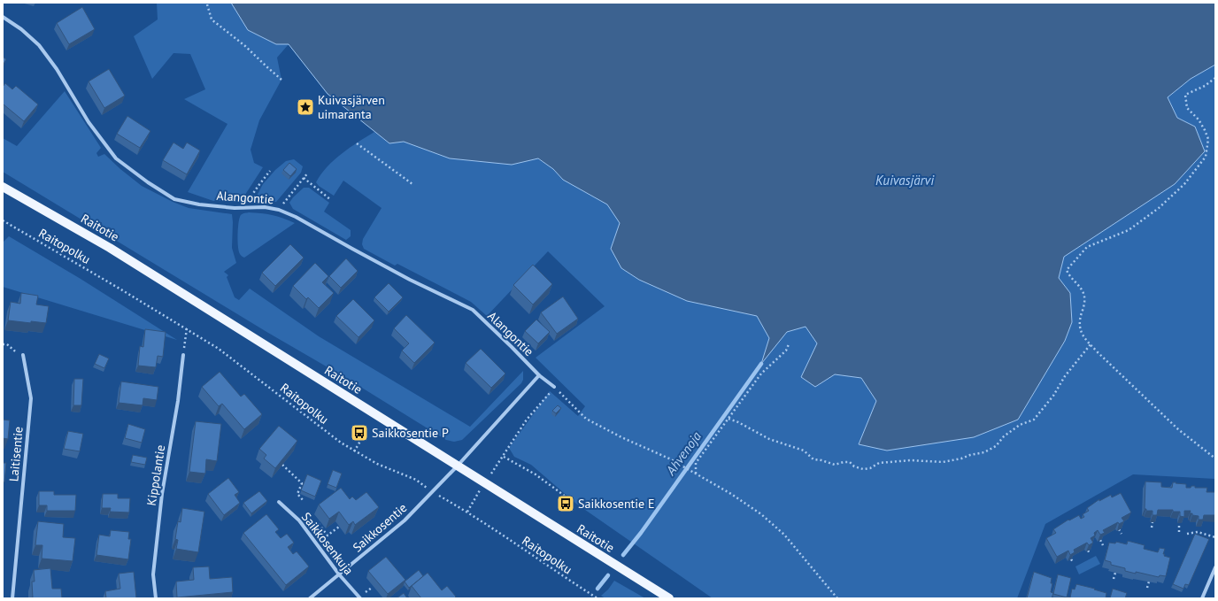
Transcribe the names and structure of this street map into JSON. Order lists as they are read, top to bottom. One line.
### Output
{"streets":{"main road":["Raitotie"],"street":["Alangontie","Laitisentie","Kippolantie","Saikkosentie","Saikkosenkuja"],"path":["Raitopolku"]},"crossings":[["Raitotie","Saikkosentie"],["Raitopolku","Saikkosentie"],["Saikkosentie","Saikkosenkuja"]],"water":["Kuivasjärvi","Ahvenoja"],"places":{"place":["Kuivasjärven uimaranta"],"bus stop":["Saikkosentie P","Saikkosentie E"]}}
